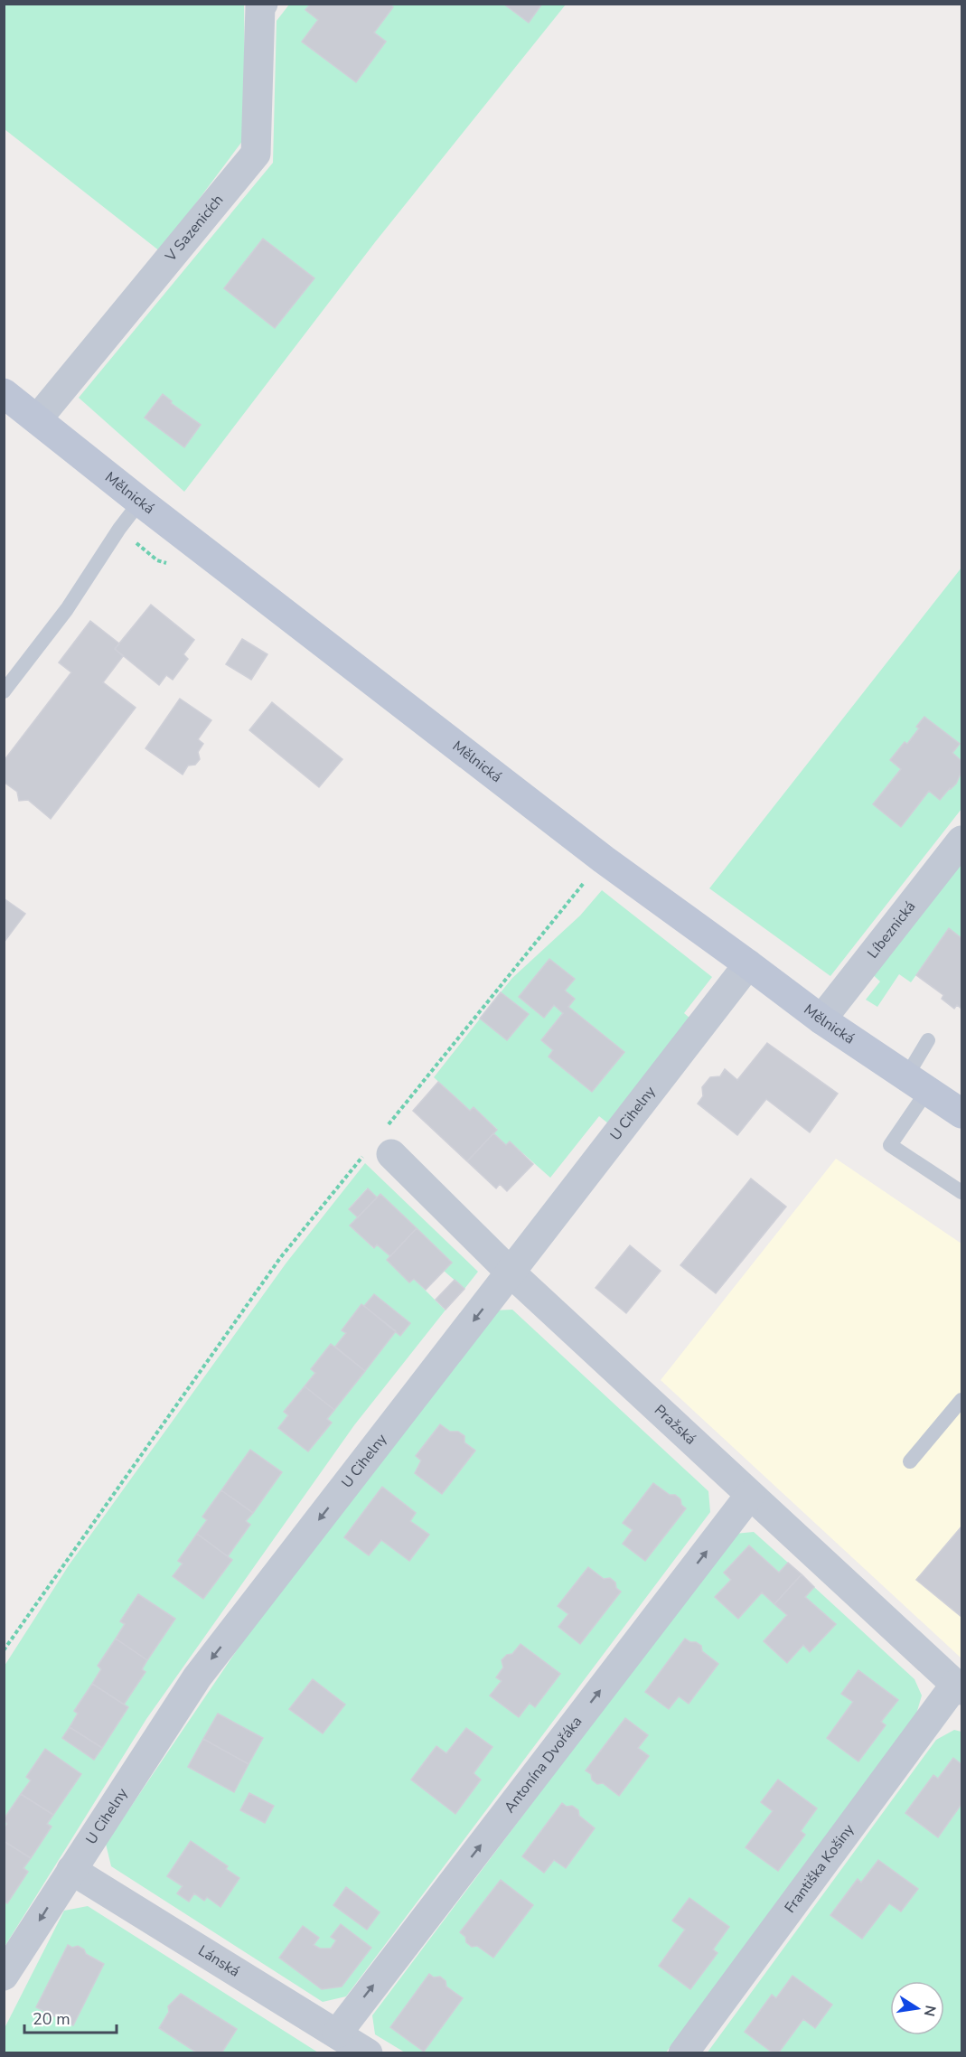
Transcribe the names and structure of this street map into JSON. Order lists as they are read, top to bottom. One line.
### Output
{"streets":{"main road":["Mělnická"],"street":["V Sazenicích","Líbeznická","U Cihelny","Pražská","Antonína Dvořáka","Františka Košiny","Lánská"]},"crossings":[["V Sazenicích","Mělnická"],["Mělnická","Líbeznická"],["Mělnická","U Cihelny"],["U Cihelny","Pražská"],["U Cihelny","Lánská"],["Pražská","Antonína Dvořáka"],["Pražská","Františka Košiny"],["Antonína Dvořáka","Lánská"]],"one_way":["U Cihelny","Antonína Dvořáka"],"scale_bar":"20 m","north":"right"}
